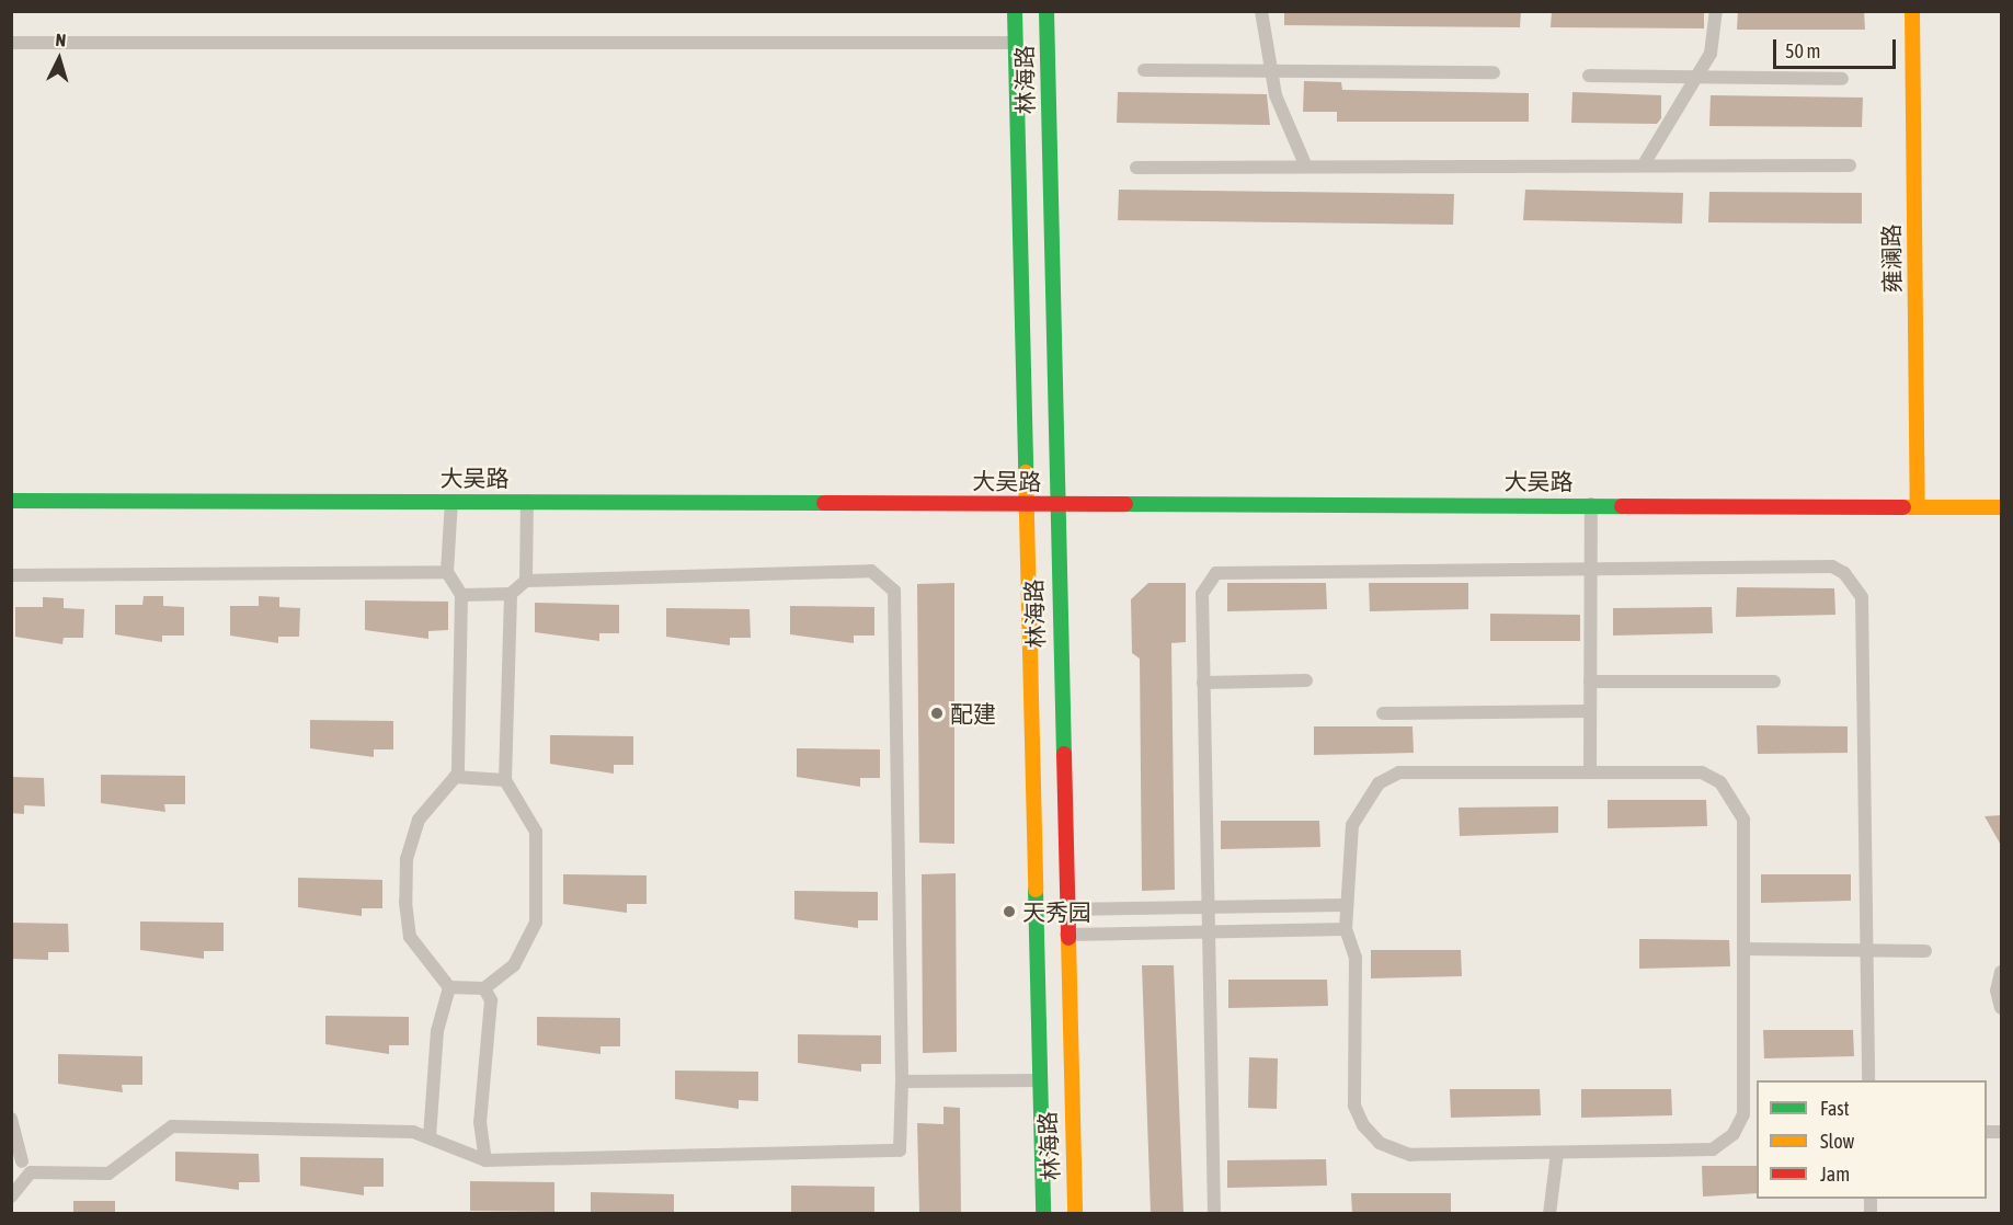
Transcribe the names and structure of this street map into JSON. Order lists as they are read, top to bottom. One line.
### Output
{"streets":{"street":["林海路","雍澜路","大吴路"]},"crossings":[["林海路","大吴路"],["雍澜路","大吴路"]],"places":["配建","天秀园"],"legend":["Fast","Slow","Jam"],"scale_bar":"50 m","north":"top"}
